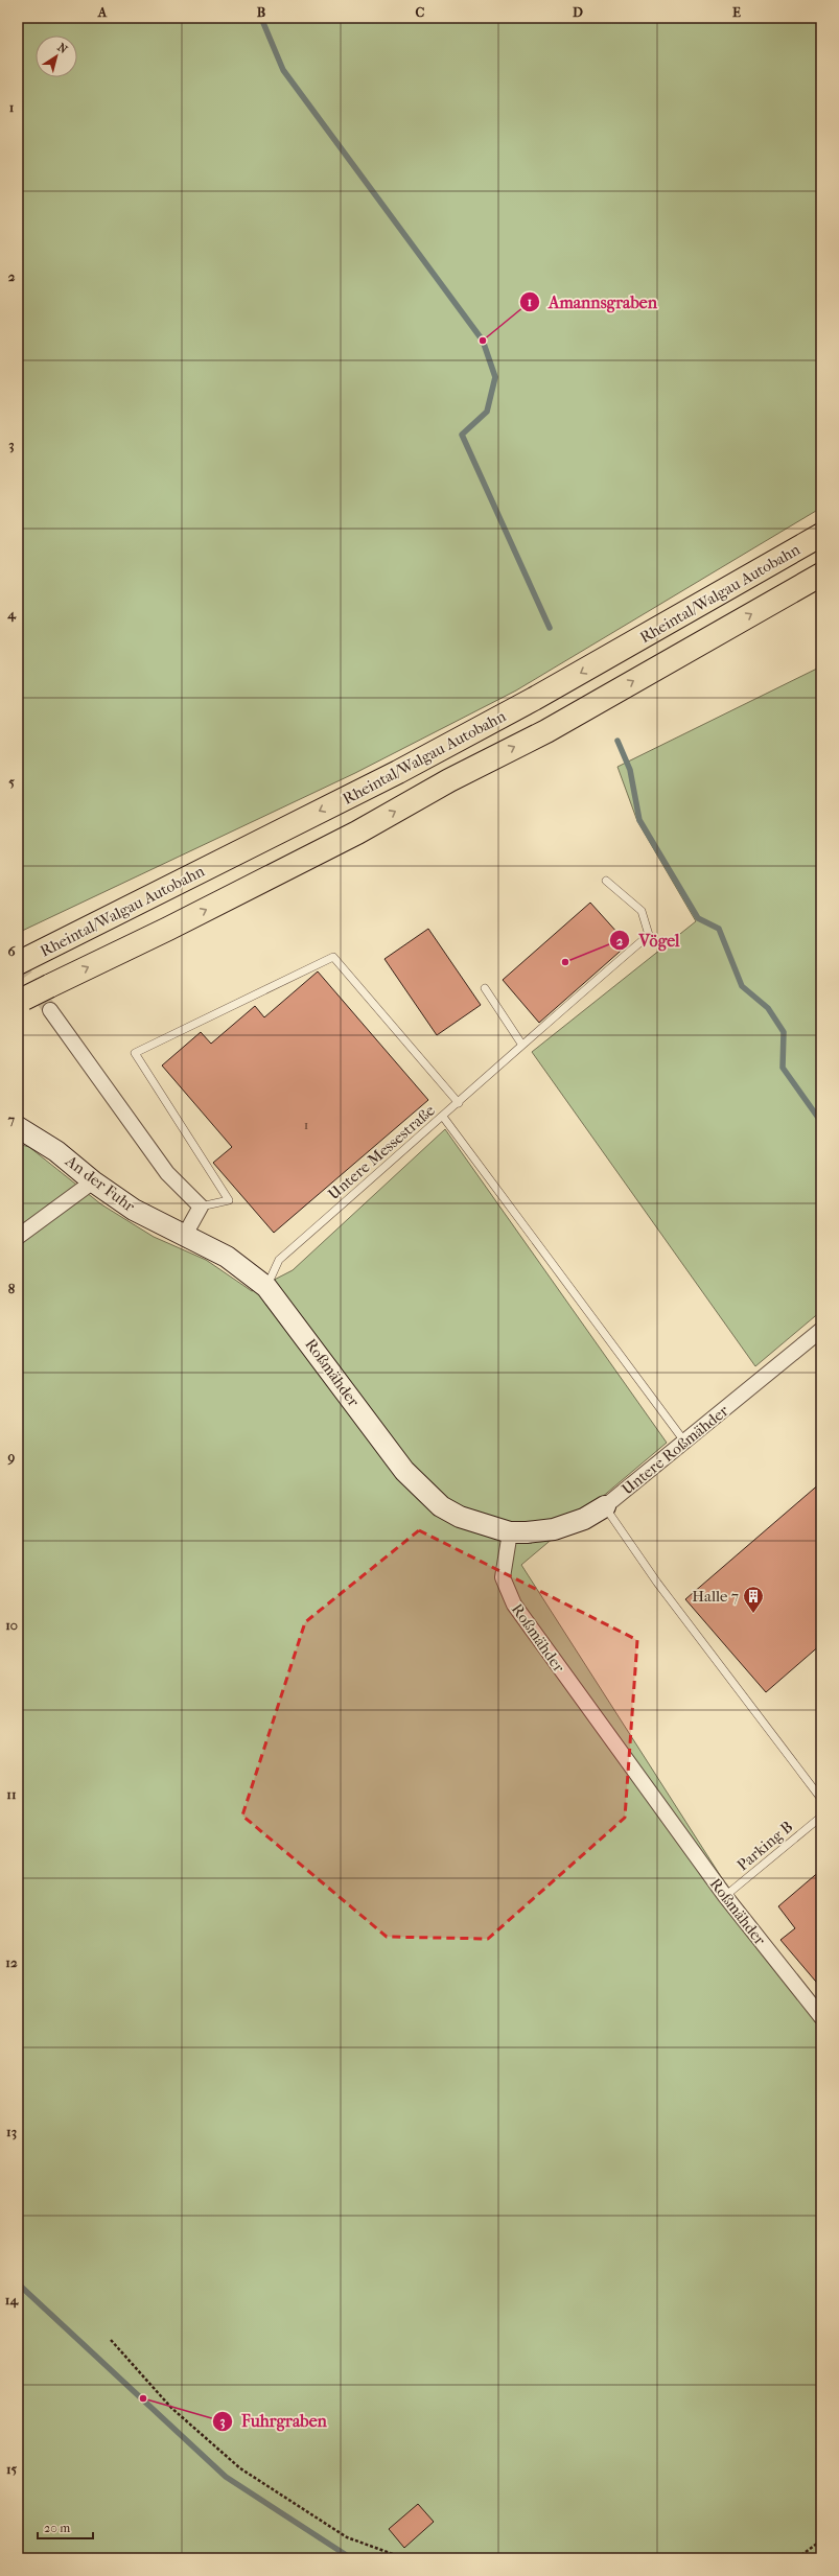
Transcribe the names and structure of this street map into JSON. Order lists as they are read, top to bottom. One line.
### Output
{"streets":{"highway":["Rheintal/Walgau Autobahn"],"main road":["An der Fuhr","Roßmähder","Untere Roßmähder"],"lane":["Untere Messestraße","Parking B"]},"crossings":[["Untere Messestraße","Roßmähder"],["An der Fuhr","Roßmähder"],["Roßmähder","Untere Roßmähder"],["Roßmähder","Parking B"]],"places":{"other":["Amannsgraben","Vögel","Fuhrgraben"],"building":["Halle 7"]},"house_numbers":["1"],"scale_bar":"20 m","north":"top right","grid":{"columns":["A","B","C","D","E"],"rows":["1","2","3","4","5","6","7","8","9","10","11","12","13","14","15"]}}
